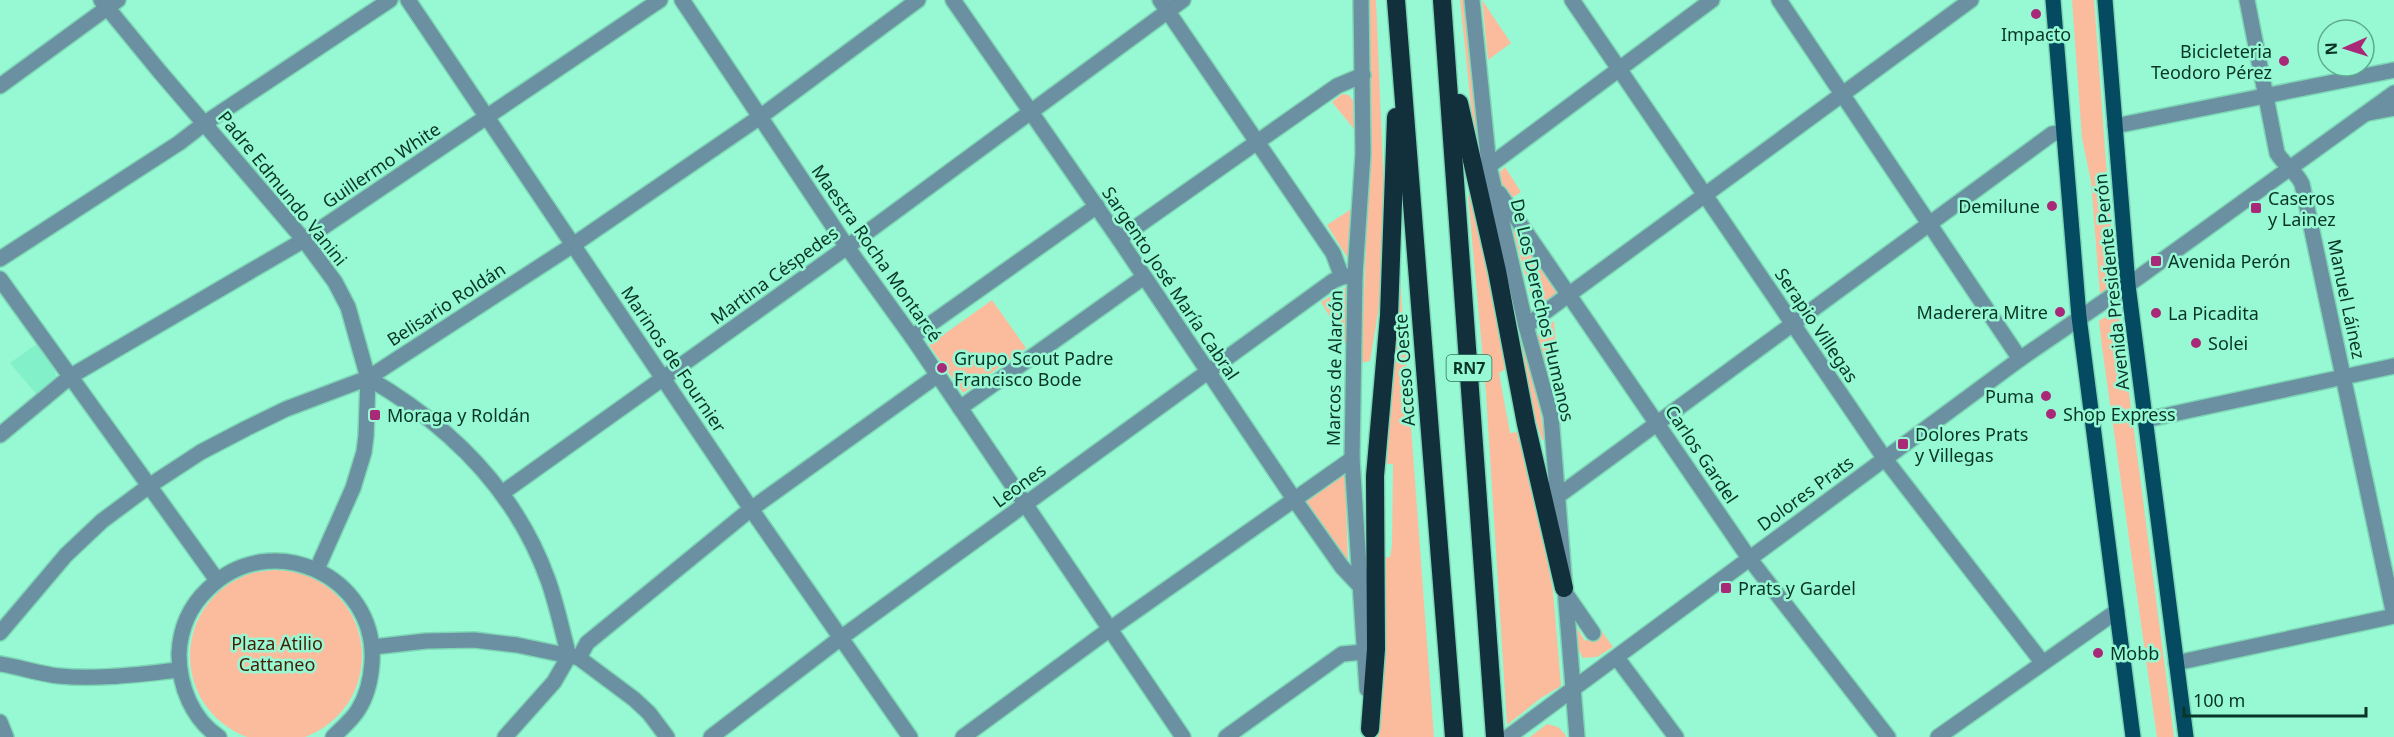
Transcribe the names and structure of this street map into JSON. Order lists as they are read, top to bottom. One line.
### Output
{"streets":{"highway":["RN7","Acceso Oeste"],"main road":["Avenida Presidente Perón"],"street":["Guillermo White","Padre Edmundo Vanini","Maestra Rocha Montarcé","Martina Céspedes","Sargento José María Cabral","Manuel Láinez","Belisario Roldán","De Los Derechos Humanos","Serapio Villegas","Marinos de Fournier","Marcos de Alarcón","Carlos Gardel","Leones","Dolores Prats"]},"crossings":[["Guillermo White","Padre Edmundo Vanini"],["Guillermo White","Marinos de Fournier"],["Padre Edmundo Vanini","Belisario Roldán"],["Maestra Rocha Montarcé","Martina Céspedes"],["Maestra Rocha Montarcé","Belisario Roldán"],["Maestra Rocha Montarcé","Leones"],["Martina Céspedes","Sargento José María Cabral"],["Martina Céspedes","Marinos de Fournier"],["Avenida Presidente Perón","Dolores Prats"],["Sargento José María Cabral","Marcos de Alarcón"],["Sargento José María Cabral","Leones"],["Manuel Láinez","Dolores Prats"],["Belisario Roldán","Marinos de Fournier"],["De Los Derechos Humanos","Carlos Gardel"],["De Los Derechos Humanos","Dolores Prats"],["Serapio Villegas","Dolores Prats"],["Marinos de Fournier","Leones"],["Marcos de Alarcón","Leones"],["Carlos Gardel","Dolores Prats"]],"parks":["Plaza Atilio Cattaneo"],"places":{"other":["Impacto","Bicicleteria Teodoro Pérez","Demilune","Maderera Mitre","La Picadita","Solei","Grupo Scout Padre Francisco Bode","Puma","Shop Express","Mobb"],"transit":["Caseros y Lainez","Avenida Perón","Moraga y Roldán","Dolores Prats y Villegas","Prats y Gardel"]},"scale_bar":"100 m","north":"left"}
